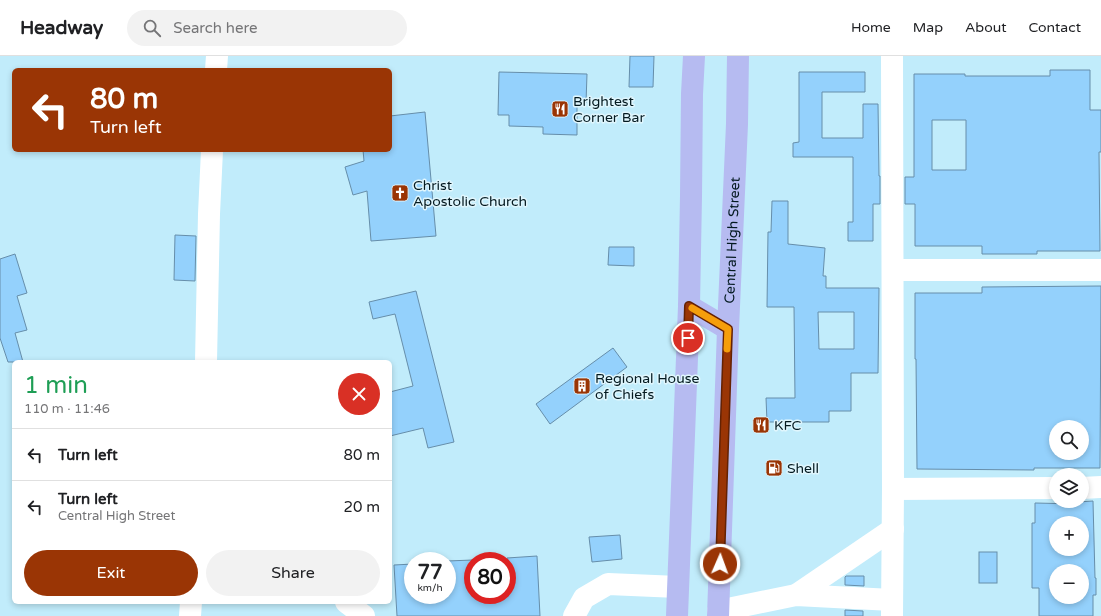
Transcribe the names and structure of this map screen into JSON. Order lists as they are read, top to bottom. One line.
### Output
{"streets":{"highway":["Central High Street"]},"places":{"restaurant":["Brightest Corner Bar","KFC"],"church":["Christ Apostolic Church"],"building":["Regional House of Chiefs"],"fuel station":["Shell"]},"page":{"header":"Headway","search":"Search here","nav":["Home","Map","About","Contact"],"turn":["80 m","Turn left"],"heading":["1 min","110 m · 11:46"],"map_buttons":["+","−"],"list":[{"name":"Turn left","value":"80 m"},{"name":"Turn left","note":"Central High Street","value":"20 m"}],"buttons":["Exit","Share"],"speed":"77 km/h","limit":"80"}}
